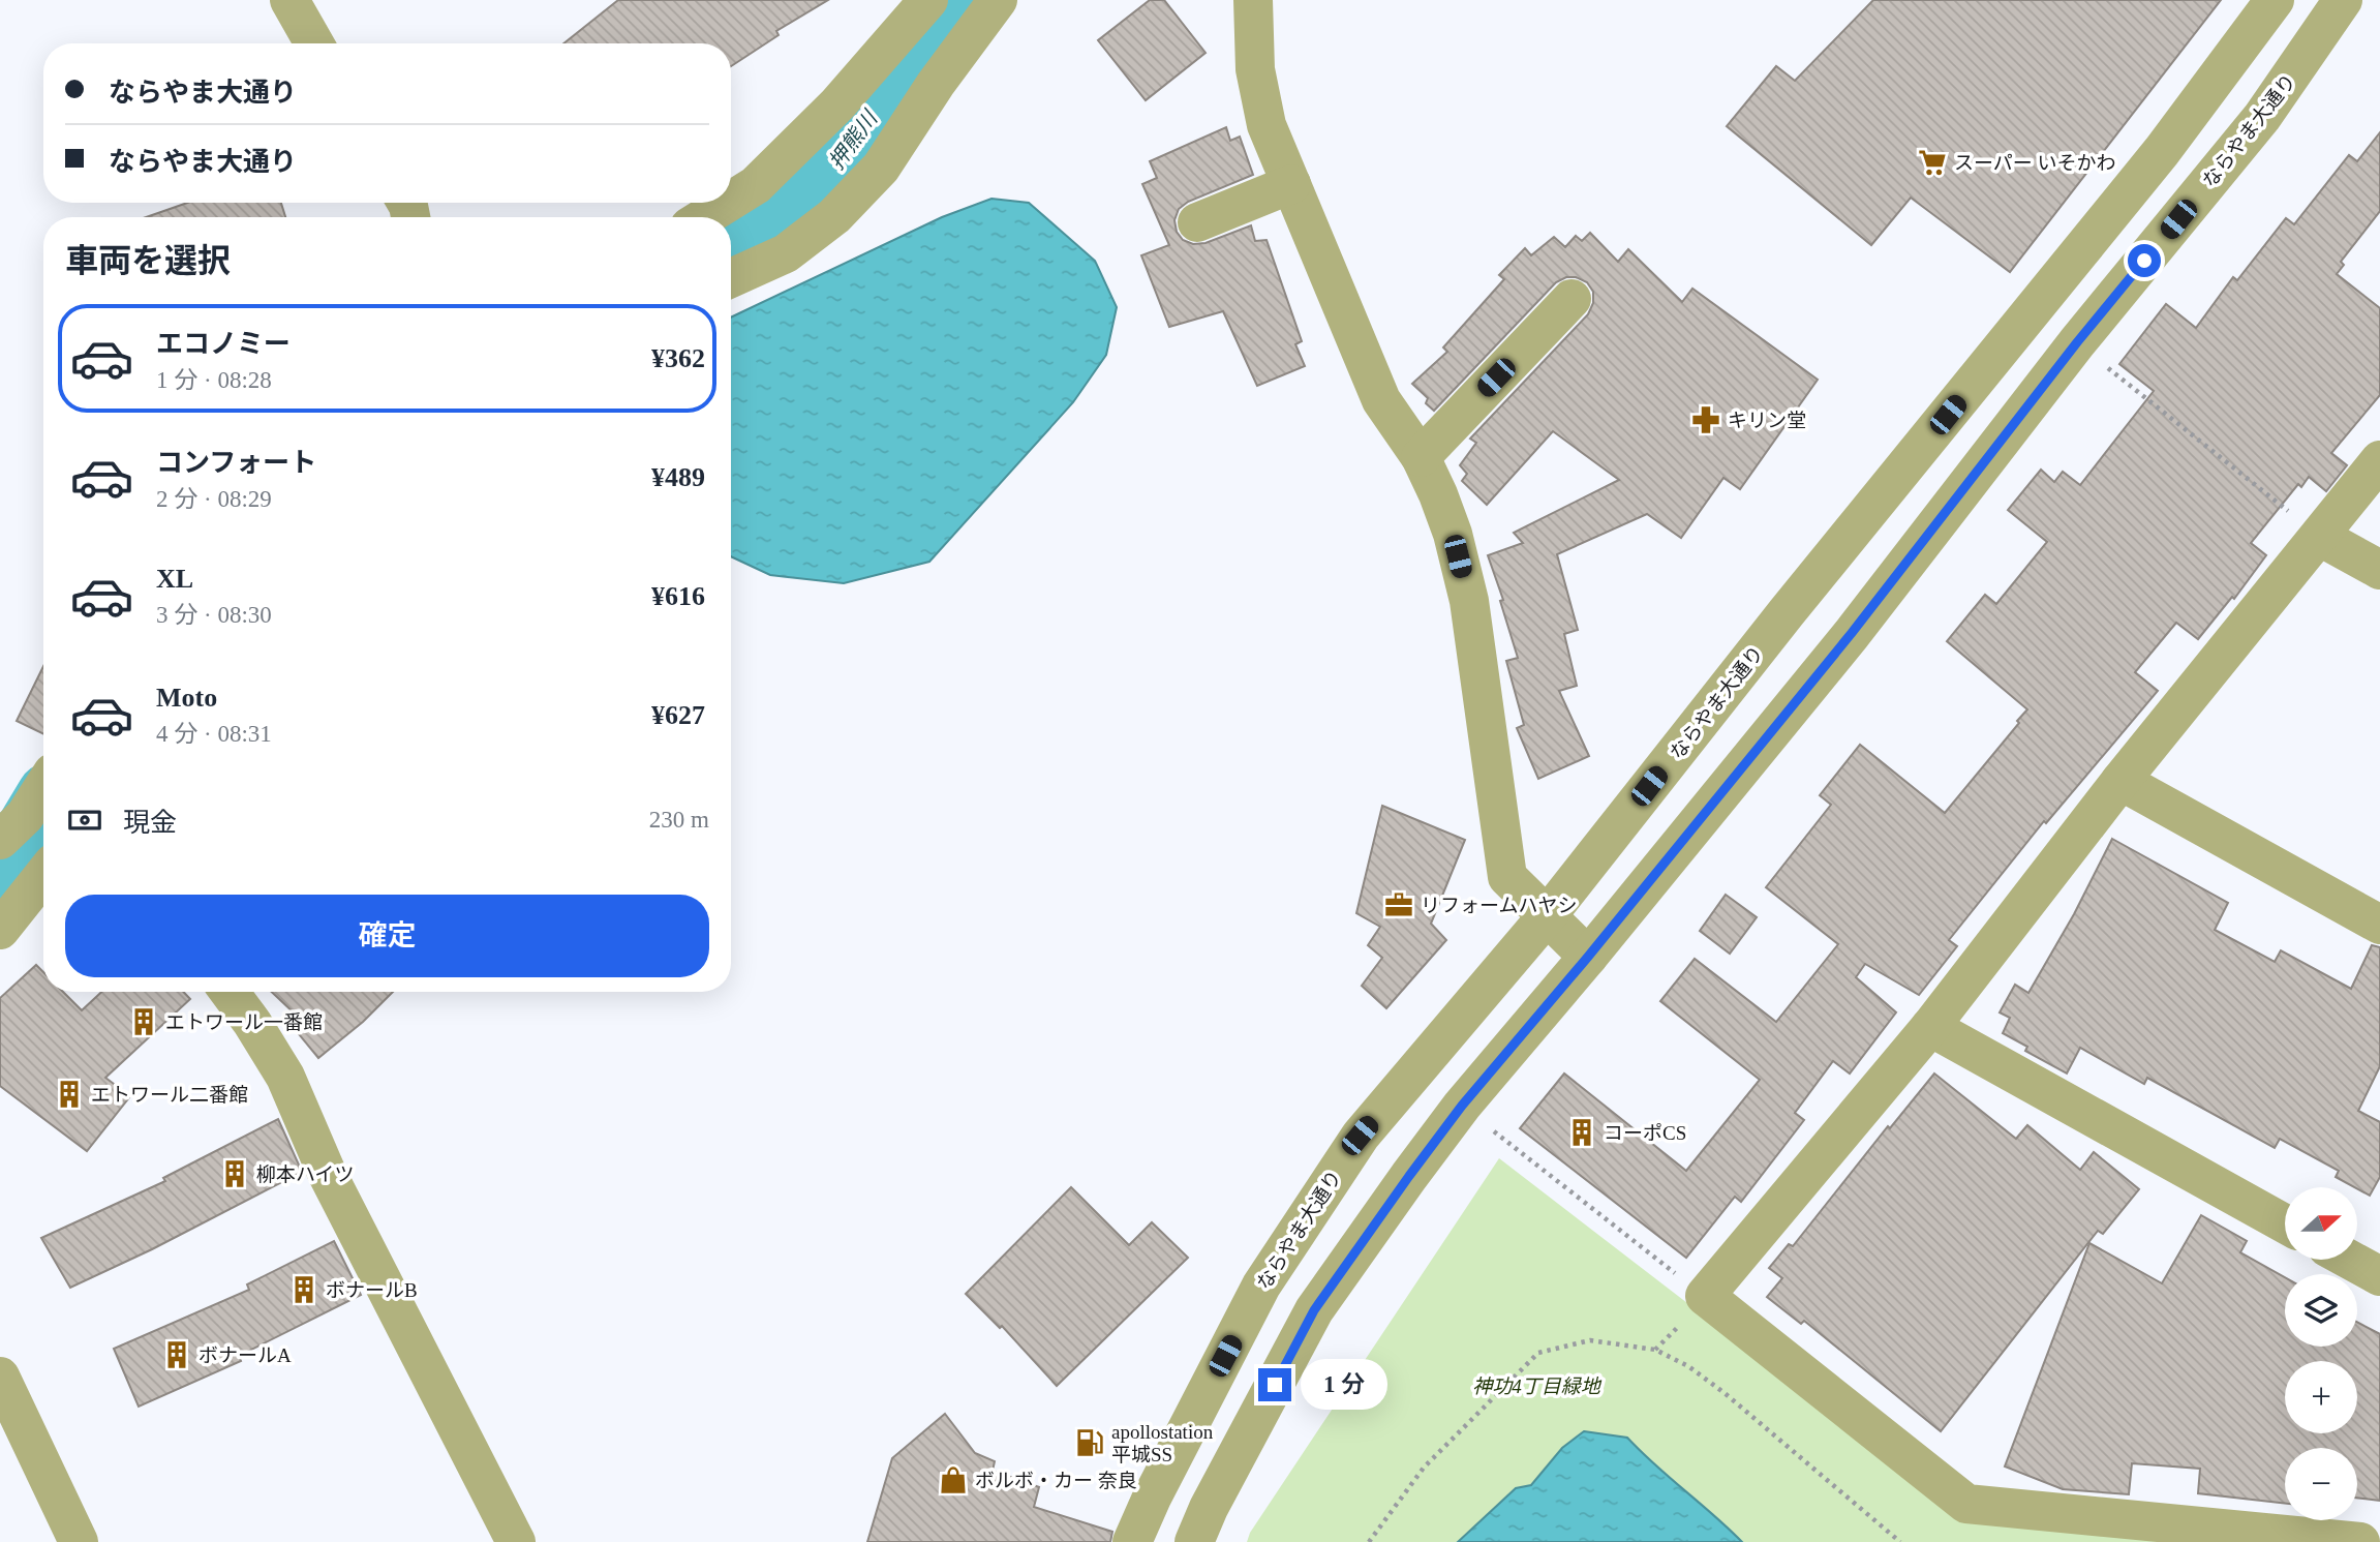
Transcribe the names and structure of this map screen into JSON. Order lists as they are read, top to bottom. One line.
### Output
{"streets":{"street":["ならやま大通り"]},"water":["押熊川"],"parks":["神功4丁目緑地"],"places":{"supermarket":["スーパー いそかわ"],"pharmacy":["キリン堂"],"office":["リフォームハヤシ"],"building":["エトワール一番館","エトワール二番館","コーポCS","柳本ハイツ","ボナールB","ボナールA"],"fuel station":["apollostation 平城SS"],"shop":["ボルボ・カー 奈良"]},"north":"right","page":{"banner":["ならやま大通り","ならやま大通り"],"heading":"車両を選択","list":[{"name":"エコノミー","note":"1 分 · 08:28","value":"¥362"},{"name":"コンフォート","note":"2 分 · 08:29","value":"¥489"},{"name":"XL","note":"3 分 · 08:30","value":"¥616"},{"name":"Moto","note":"4 分 · 08:31","value":"¥627"}],"pay":["現金","230 m"],"buttons":"確定","map_buttons":["+","−"],"bubble":"1 分"}}
